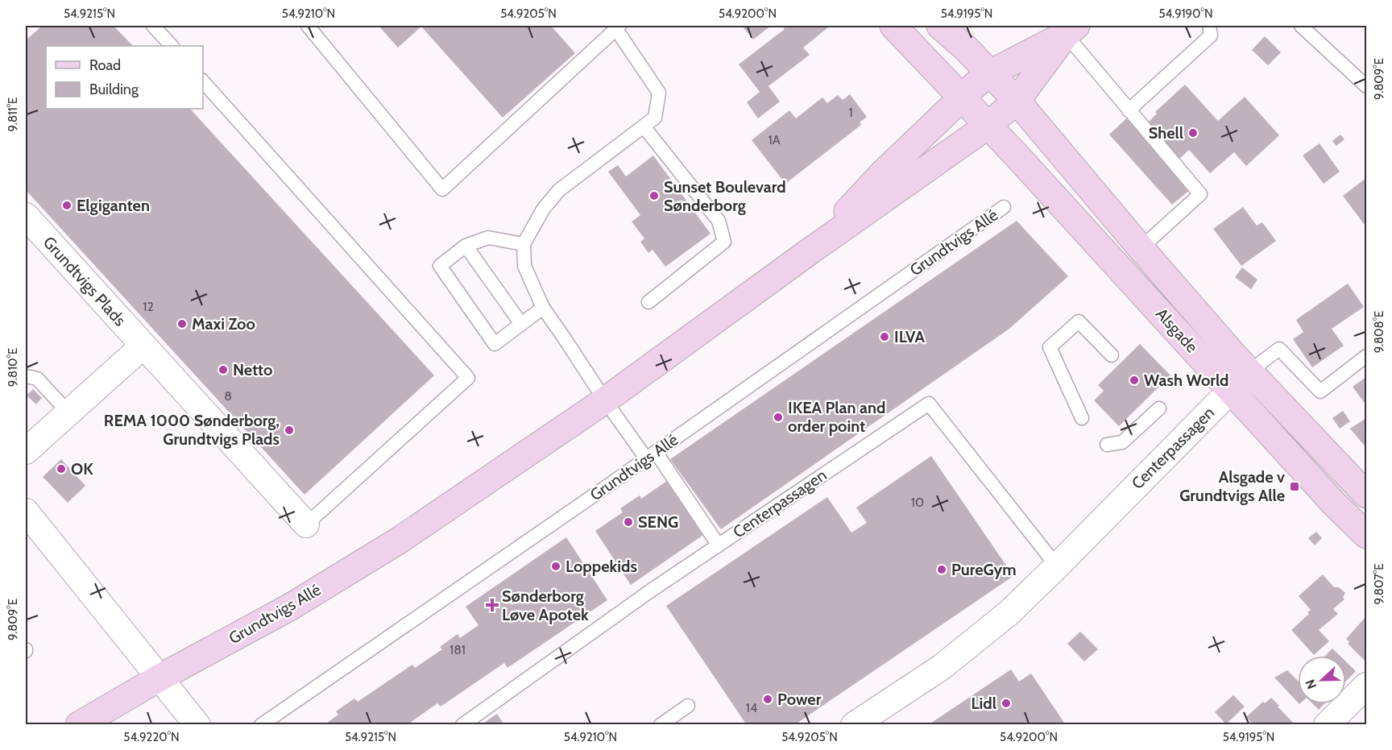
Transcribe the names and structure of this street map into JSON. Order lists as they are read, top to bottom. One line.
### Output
{"streets":{"street":["Grundtvigs Allé","Grundtvigs Plads","Alsgade","Centerpassagen"]},"crossings":[["Grundtvigs Allé","Alsgade"],["Alsgade","Centerpassagen"]],"places":{"other":["Shell","Sunset Boulevard Sønderborg","Elgiganten","Maxi Zoo","ILVA","Netto","Wash World","IKEA Plan and order point","REMA 1000 Sønderborg, Grundtvigs Plads","OK","SENG","Loppekids","PureGym","Power","Lidl"],"transit":["Alsgade v Grundtvigs Alle"],"health":["Sønderborg Løve Apotek"]},"house_numbers":["1","1A","12","8","10","181","14"],"legend":["Road","Building"],"north":"left","coordinates":["54.9215°N","54.9210°N","54.9205°N","54.9200°N","54.9195°N","54.9190°N","9.809°E","9.811°E","9.808°E","9.810°E","9.807°E","54.9220°N"]}
